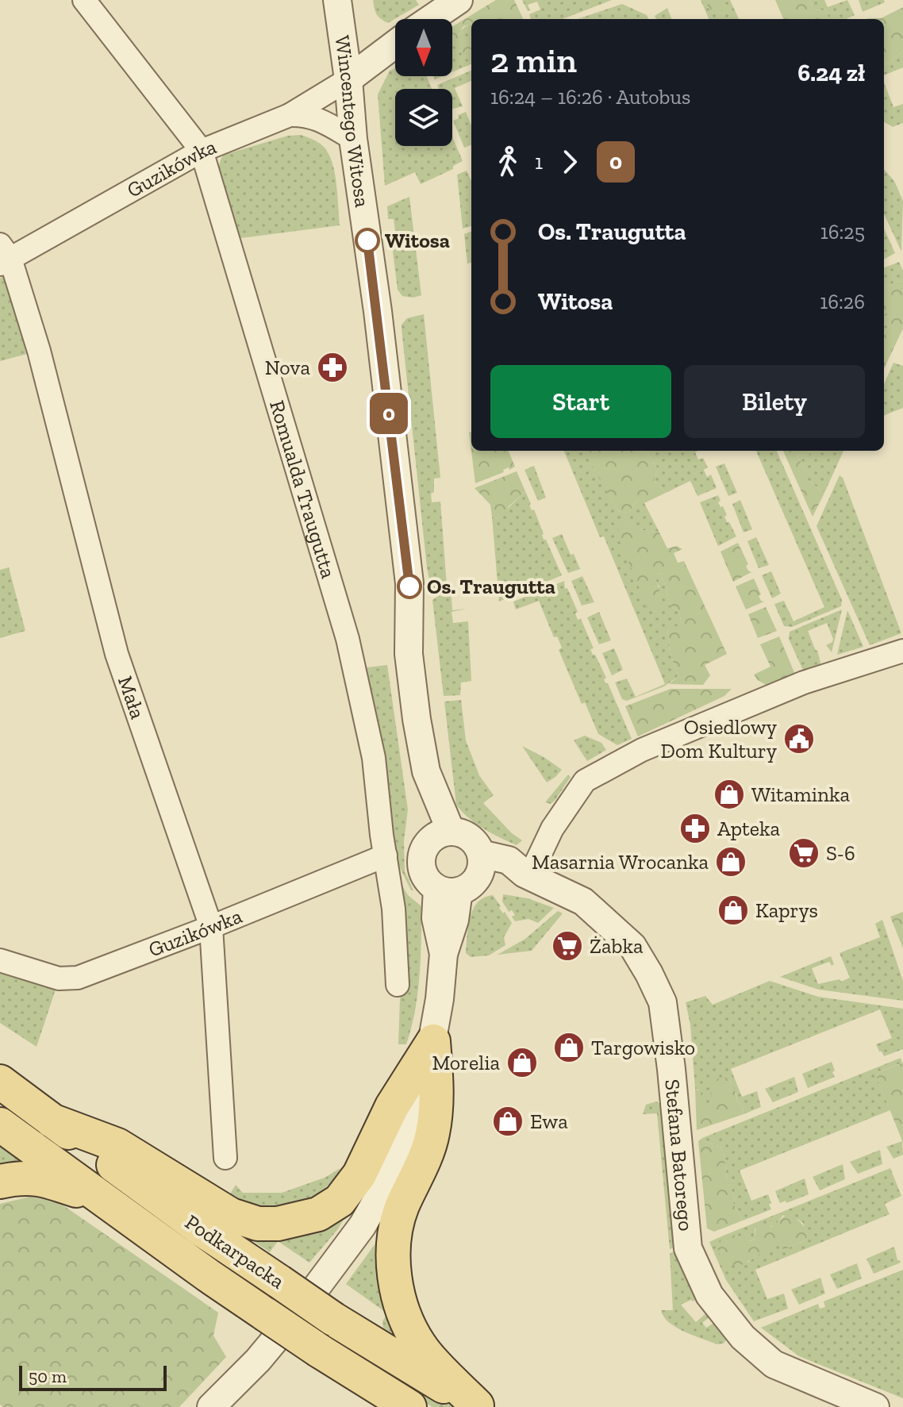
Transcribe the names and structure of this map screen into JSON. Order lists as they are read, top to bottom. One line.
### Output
{"streets":{"main road":["Podkarpacka"],"street":["Wincentego Witosa","Guzikówka","Romualda Traugutta","Mała","Stefana Batorego"]},"crossings":[["Wincentego Witosa","Guzikówka"],["Wincentego Witosa","Stefana Batorego"],["Guzikówka","Romualda Traugutta"],["Guzikówka","Mała"]],"places":{"other":["Witosa","Os. Traugutta"],"pharmacy":["Nova","Apteka"],"public building":["Osiedlowy Dom Kultury"],"shop":["Witaminka","Masarnia Wrocanka","Kaprys","Targowisko","Morelia","Ewa"],"supermarket":["S-6","Żabka"]},"lines":["bus line 0"],"scale_bar":"50 m","north":"bottom","page":{"on_map":"0","heading":["2 min","16:24 – 16:26 · Autobus","6.24 zł"],"legs":["1","0"],"list":[{"name":"Os. Traugutta","value":"16:25"},{"name":"Witosa","value":"16:26"}],"buttons":["Start","Bilety"],"scale":"50 m"}}
